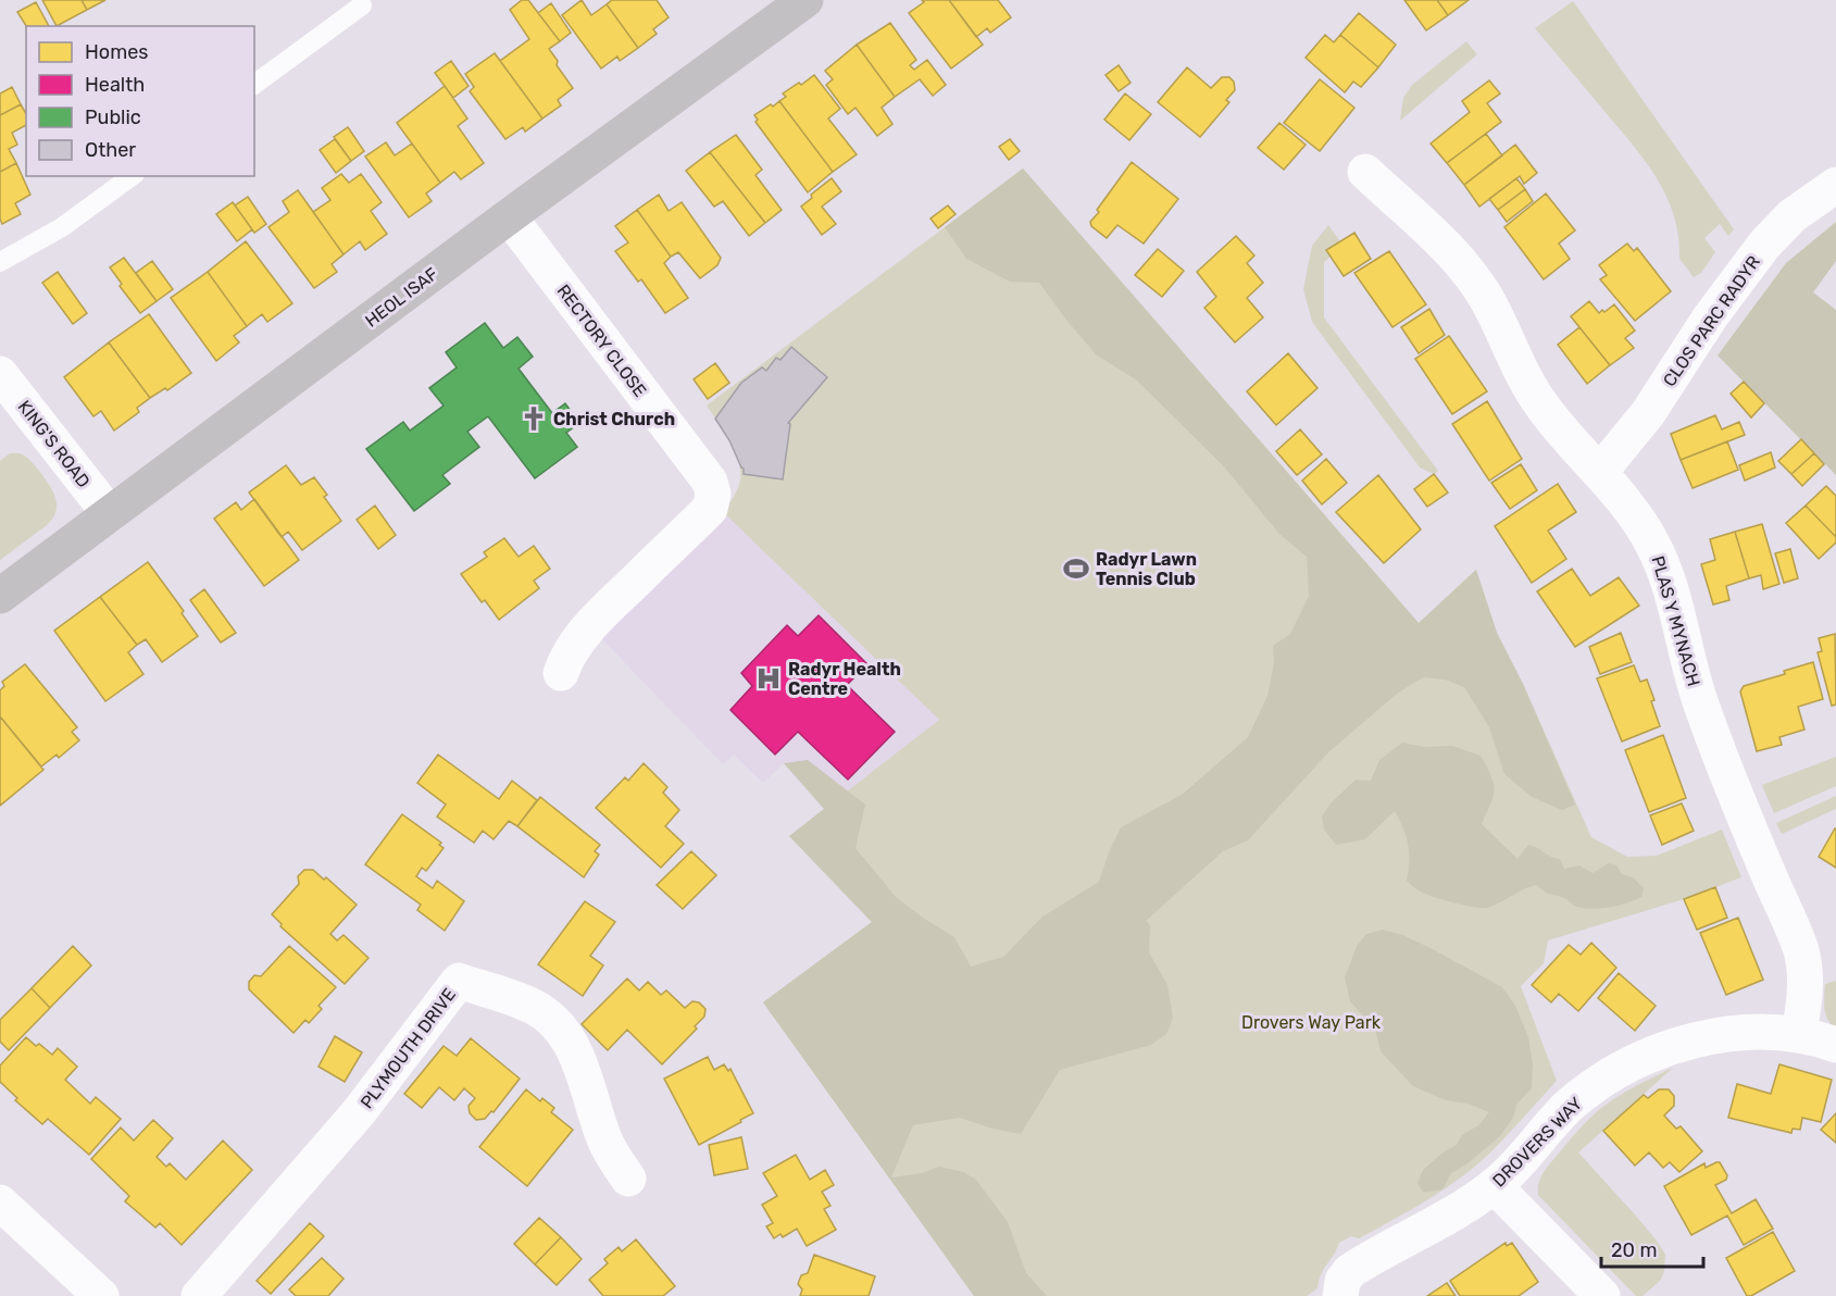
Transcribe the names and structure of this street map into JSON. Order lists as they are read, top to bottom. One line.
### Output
{"streets":{"main road":["HEOL ISAF"],"street":["CLOS PARC RADYR","RECTORY CLOSE","KING'S ROAD","PLAS Y MYNACH","PLYMOUTH DRIVE","DROVERS WAY"]},"crossings":[["HEOL ISAF","RECTORY CLOSE"],["HEOL ISAF","KING'S ROAD"],["CLOS PARC RADYR","PLAS Y MYNACH"],["PLAS Y MYNACH","DROVERS WAY"]],"parks":["Drovers Way Park"],"places":{"church":["Christ Church"],"sports":["Radyr Lawn Tennis Club"],"hospital":["Radyr Health Centre"]},"legend":["Homes","Health","Public","Other"],"scale_bar":"20 m"}
